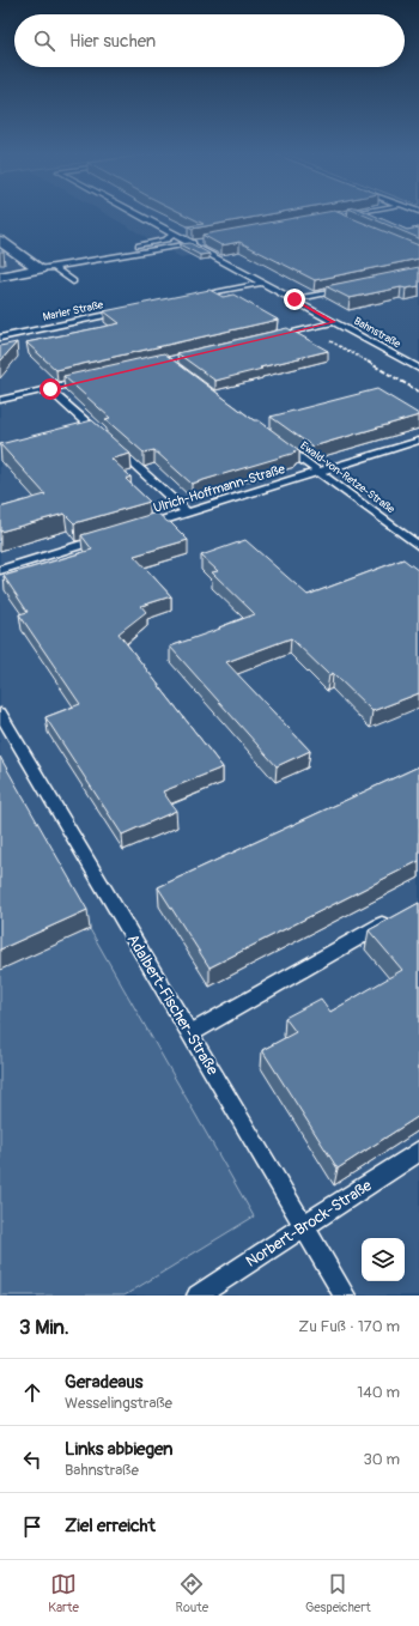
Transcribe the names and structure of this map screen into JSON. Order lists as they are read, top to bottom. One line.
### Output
{"streets":{"lane":["Marler Straße","Bahnstraße","Ewald-von-Retze-Straße","Ulrich-Hoffmann-Straße","Adalbert-Fischer-Straße","Norbert-Brock-Straße"]},"crossings":[["Ewald-von-Retze-Straße","Ulrich-Hoffmann-Straße"],["Adalbert-Fischer-Straße","Norbert-Brock-Straße"]],"page":{"search":"Hier suchen","heading":["3 Min.","Zu Fuß · 170 m"],"list":[["Geradeaus","Wesselingstraße","140 m"],["Links abbiegen","Bahnstraße","30 m"],"Ziel erreicht"],"nav":["Karte","Route","Gespeichert"]}}
